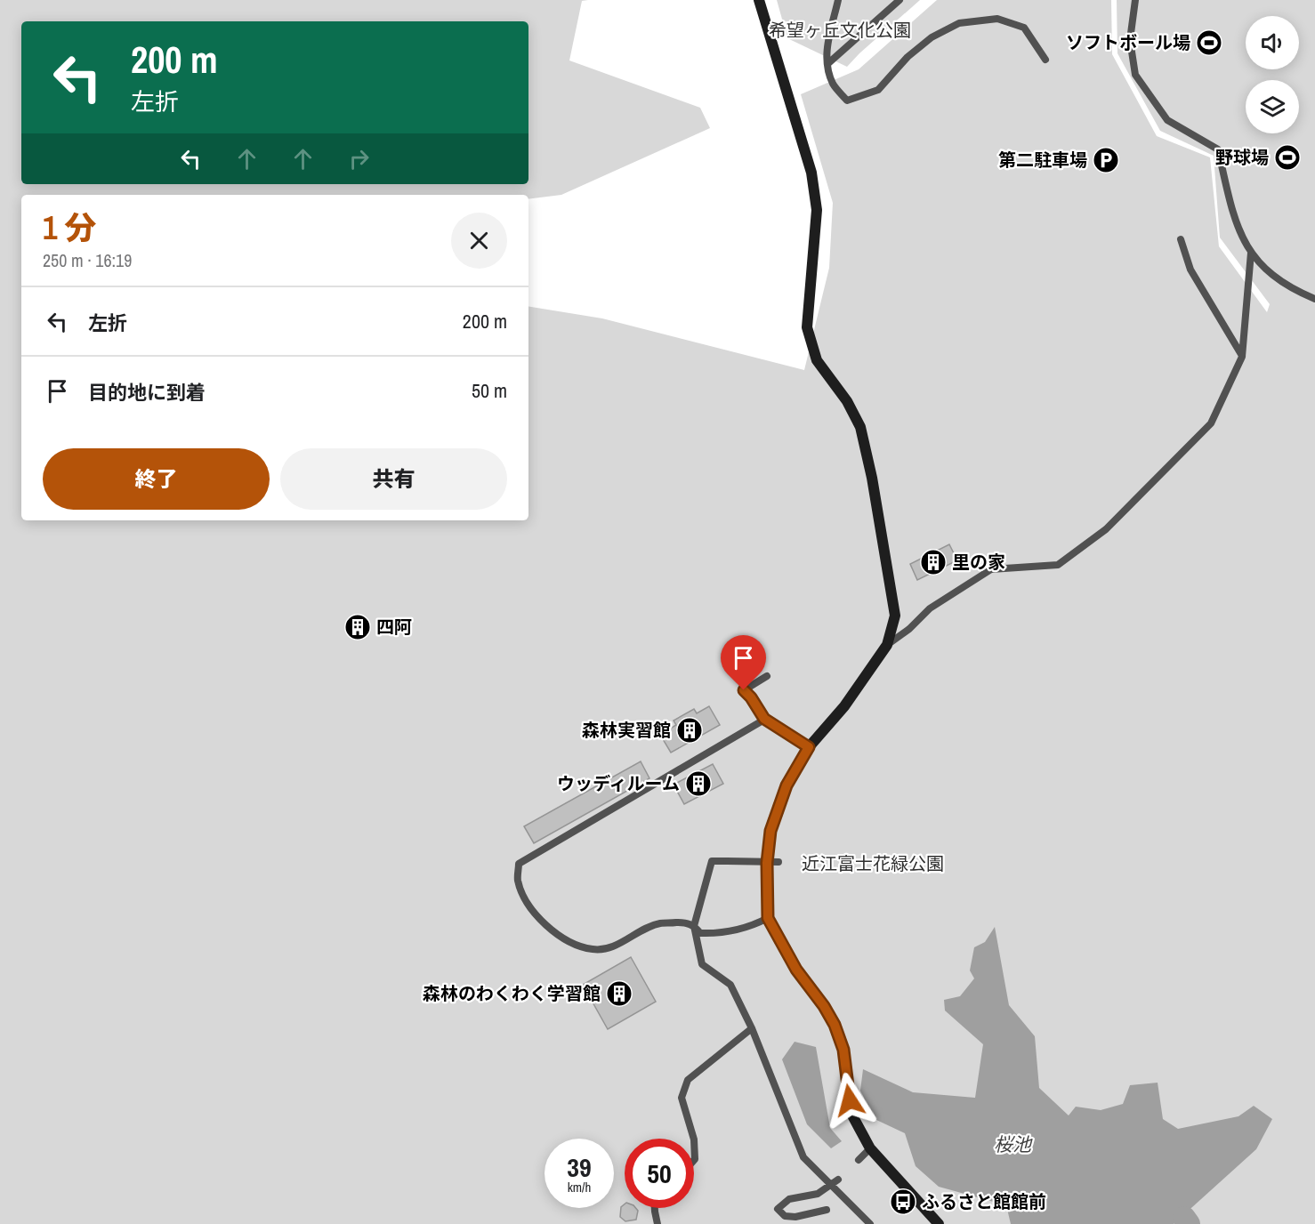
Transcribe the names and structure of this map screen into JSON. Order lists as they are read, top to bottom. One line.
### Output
{"water":["桜池"],"parks":["希望ヶ丘文化公園","近江富士花緑公園"],"places":{"sports":["ソフトボール場","野球場"],"parking":["第二駐車場"],"building":["里の家","四阿","森林実習館","ウッディルーム","森林のわくわく学習館"],"bus stop":["ふるさと館館前"]},"page":{"turn":["200 m","左折"],"heading":["1 分","250 m · 16:19"],"list":[{"name":"左折","value":"200 m"},{"name":"目的地に到着","value":"50 m"}],"buttons":["終了","共有"],"speed":"39 km/h","limit":"50"}}
